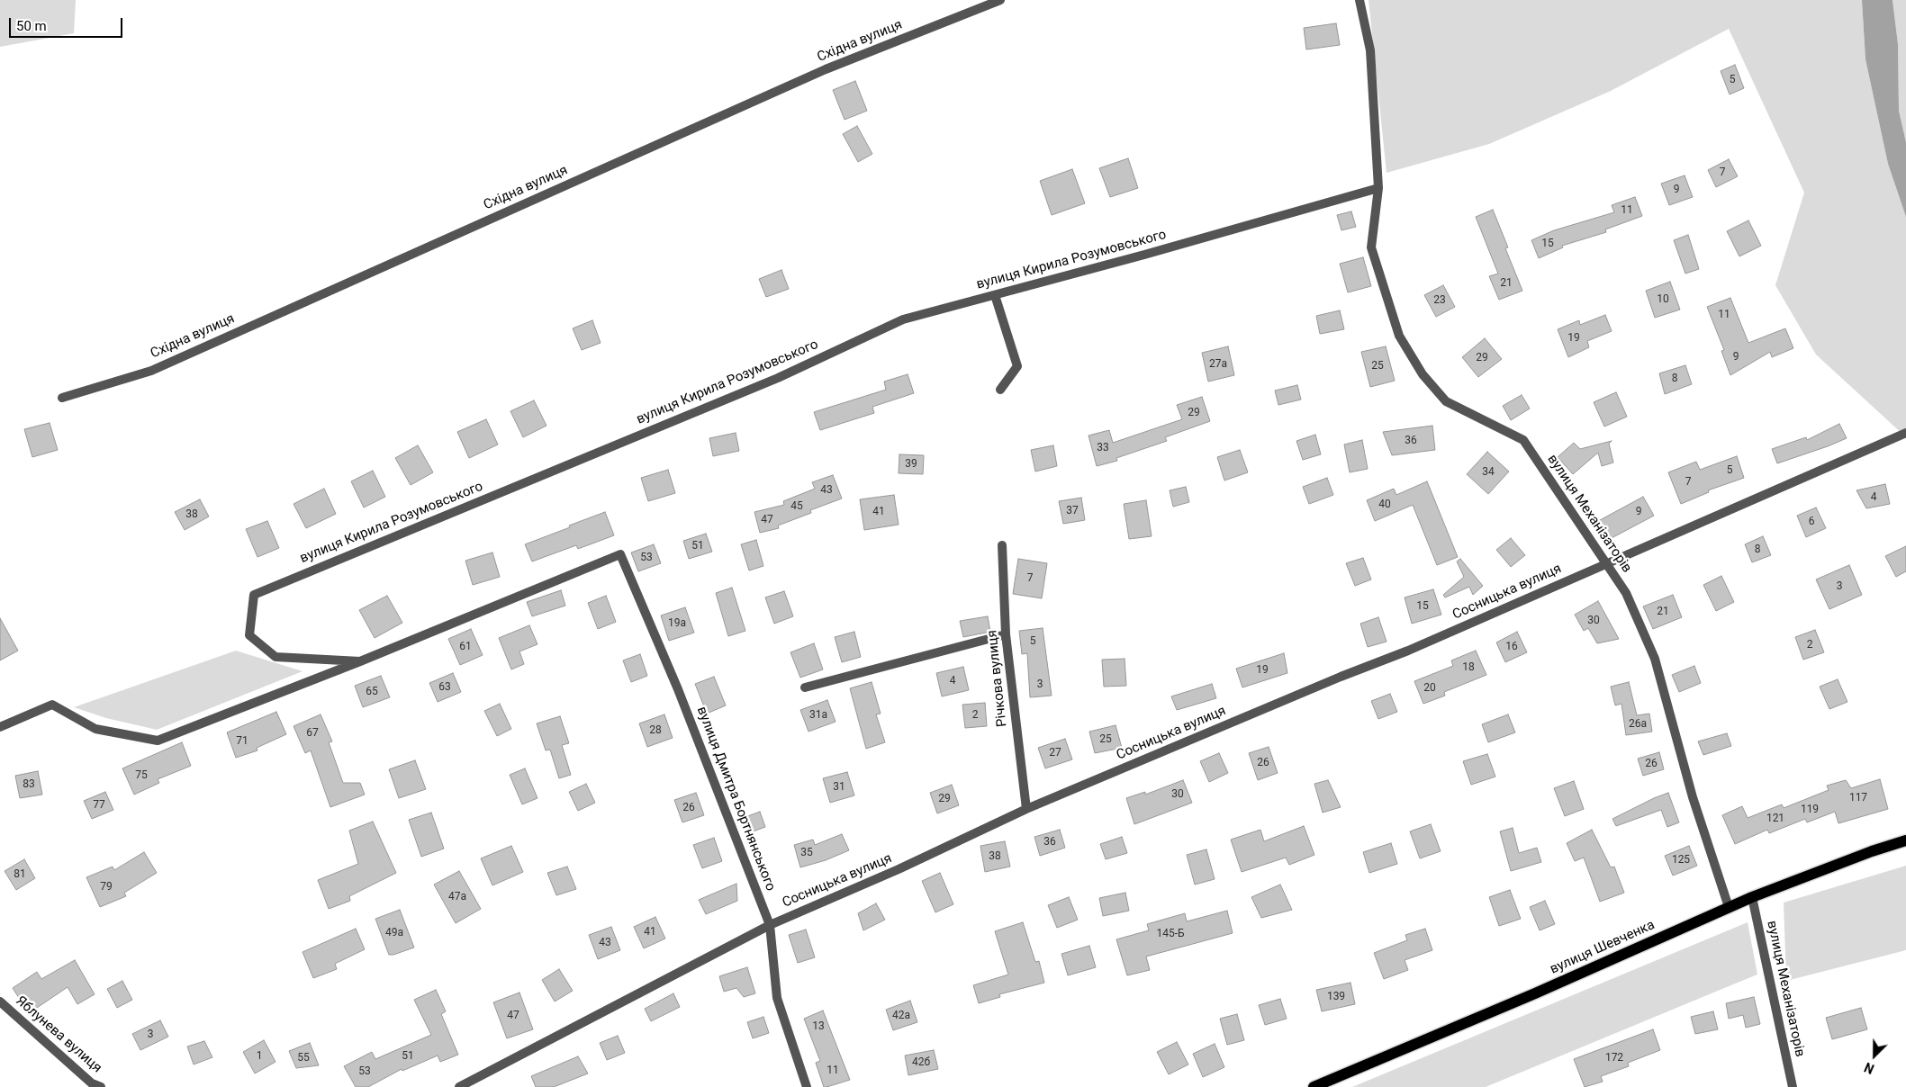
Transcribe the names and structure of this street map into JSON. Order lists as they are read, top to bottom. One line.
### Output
{"streets":{"main road":["вулиця Шевченка"],"street":["Східна вулиця","вулиця Кирила Розумовського","вулиця Механізаторів","Сосницька вулиця","Річкова вулиця","вулиця Дмитра Бортнянського","Яблунева вулиця"]},"crossings":[["вулиця Кирила Розумовського","вулиця Механізаторів"],["вулиця Кирила Розумовського","вулиця Дмитра Бортнянського"],["вулиця Механізаторів","Сосницька вулиця"],["вулиця Механізаторів","вулиця Шевченка"],["Сосницька вулиця","Річкова вулиця"],["Сосницька вулиця","вулиця Дмитра Бортнянського"]],"house_numbers":["5","7","9","11","15","21","10","23","11","19","9","29","27а","25","8","29","36","33","39","5","34","7","43","4","40","45","37","41","9","38","47","6","51","8","53","7","3","15","21","30","19а","5","2","61","16","18","19","4","3","63","20","65","31а","2","26а","28","67","25","71","27","26","26","75","83","31","30","117","29","77","26","119","121","36","35","38","125","81","79","47а","41","49а","145-Б","43","139","47","42а","13","3","1","51","55","172","42б","11","53"],"scale_bar":"50 m","north":"bottom left"}
